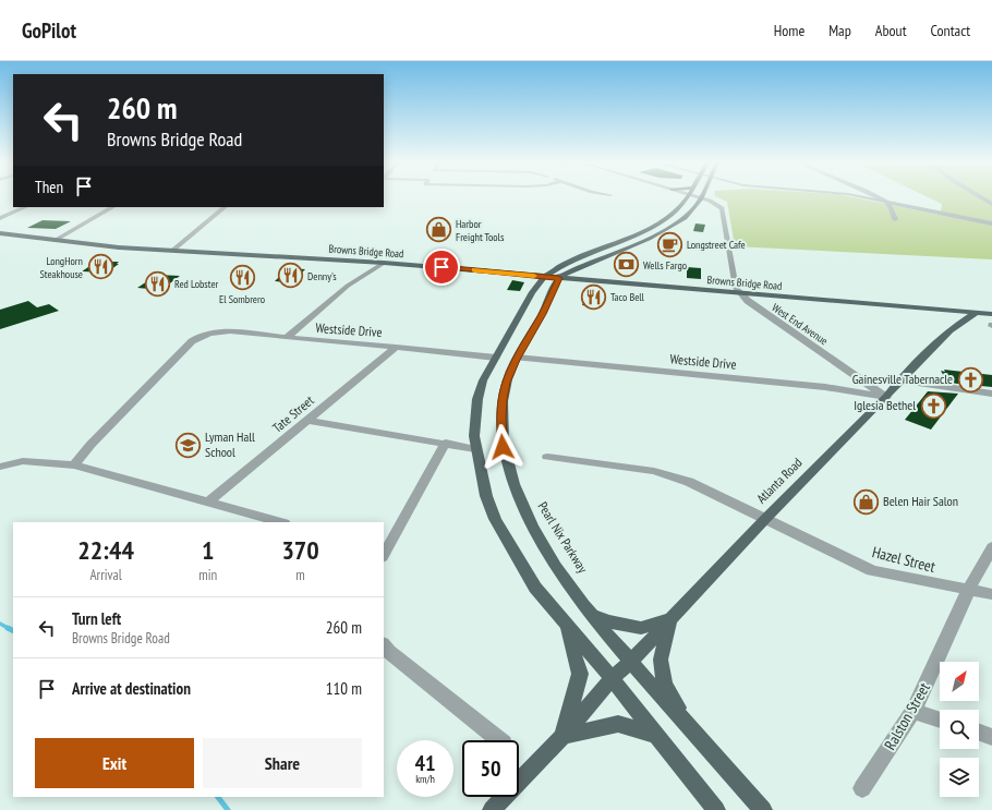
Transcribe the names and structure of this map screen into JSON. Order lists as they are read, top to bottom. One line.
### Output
{"streets":{"main road":["Browns Bridge Road","Atlanta Road","Pearl Nix Parkway"],"street":["West End Avenue","Westside Drive","Tate Street","Hazel Street","Ralston Street"]},"crossings":[["Browns Bridge Road","West End Avenue"],["Browns Bridge Road","Atlanta Road"],["Browns Bridge Road","Pearl Nix Parkway"],["West End Avenue","Westside Drive"],["West End Avenue","Atlanta Road"],["Westside Drive","Tate Street"],["Westside Drive","Atlanta Road"],["Westside Drive","Pearl Nix Parkway"],["Atlanta Road","Pearl Nix Parkway"],["Atlanta Road","Hazel Street"],["Hazel Street","Ralston Street"]],"places":{"shop":["Harbor Freight Tools","Belen Hair Salon"],"cafe":["Longstreet Cafe"],"bank":["Wells Fargo"],"restaurant":["LongHorn Steakhouse","Denny's","El Sombrero","Red Lobster","Taco Bell"],"church":["Gainesville Tabernacle","Iglesia Bethel"],"school or university":["Lyman Hall School"]},"north":"top right","page":{"header":"GoPilot","nav":["Home","Map","About","Contact"],"turn":["260 m","Browns Bridge Road"],"then":"Then","eta":["22:44","Arrival","1","min","370","m"],"list":[{"name":"Turn left","note":"Browns Bridge Road","value":"260 m"},{"name":"Arrive at destination","value":"110 m"}],"buttons":["Exit","Share"],"speed":"41 km/h","limit":"50"}}
